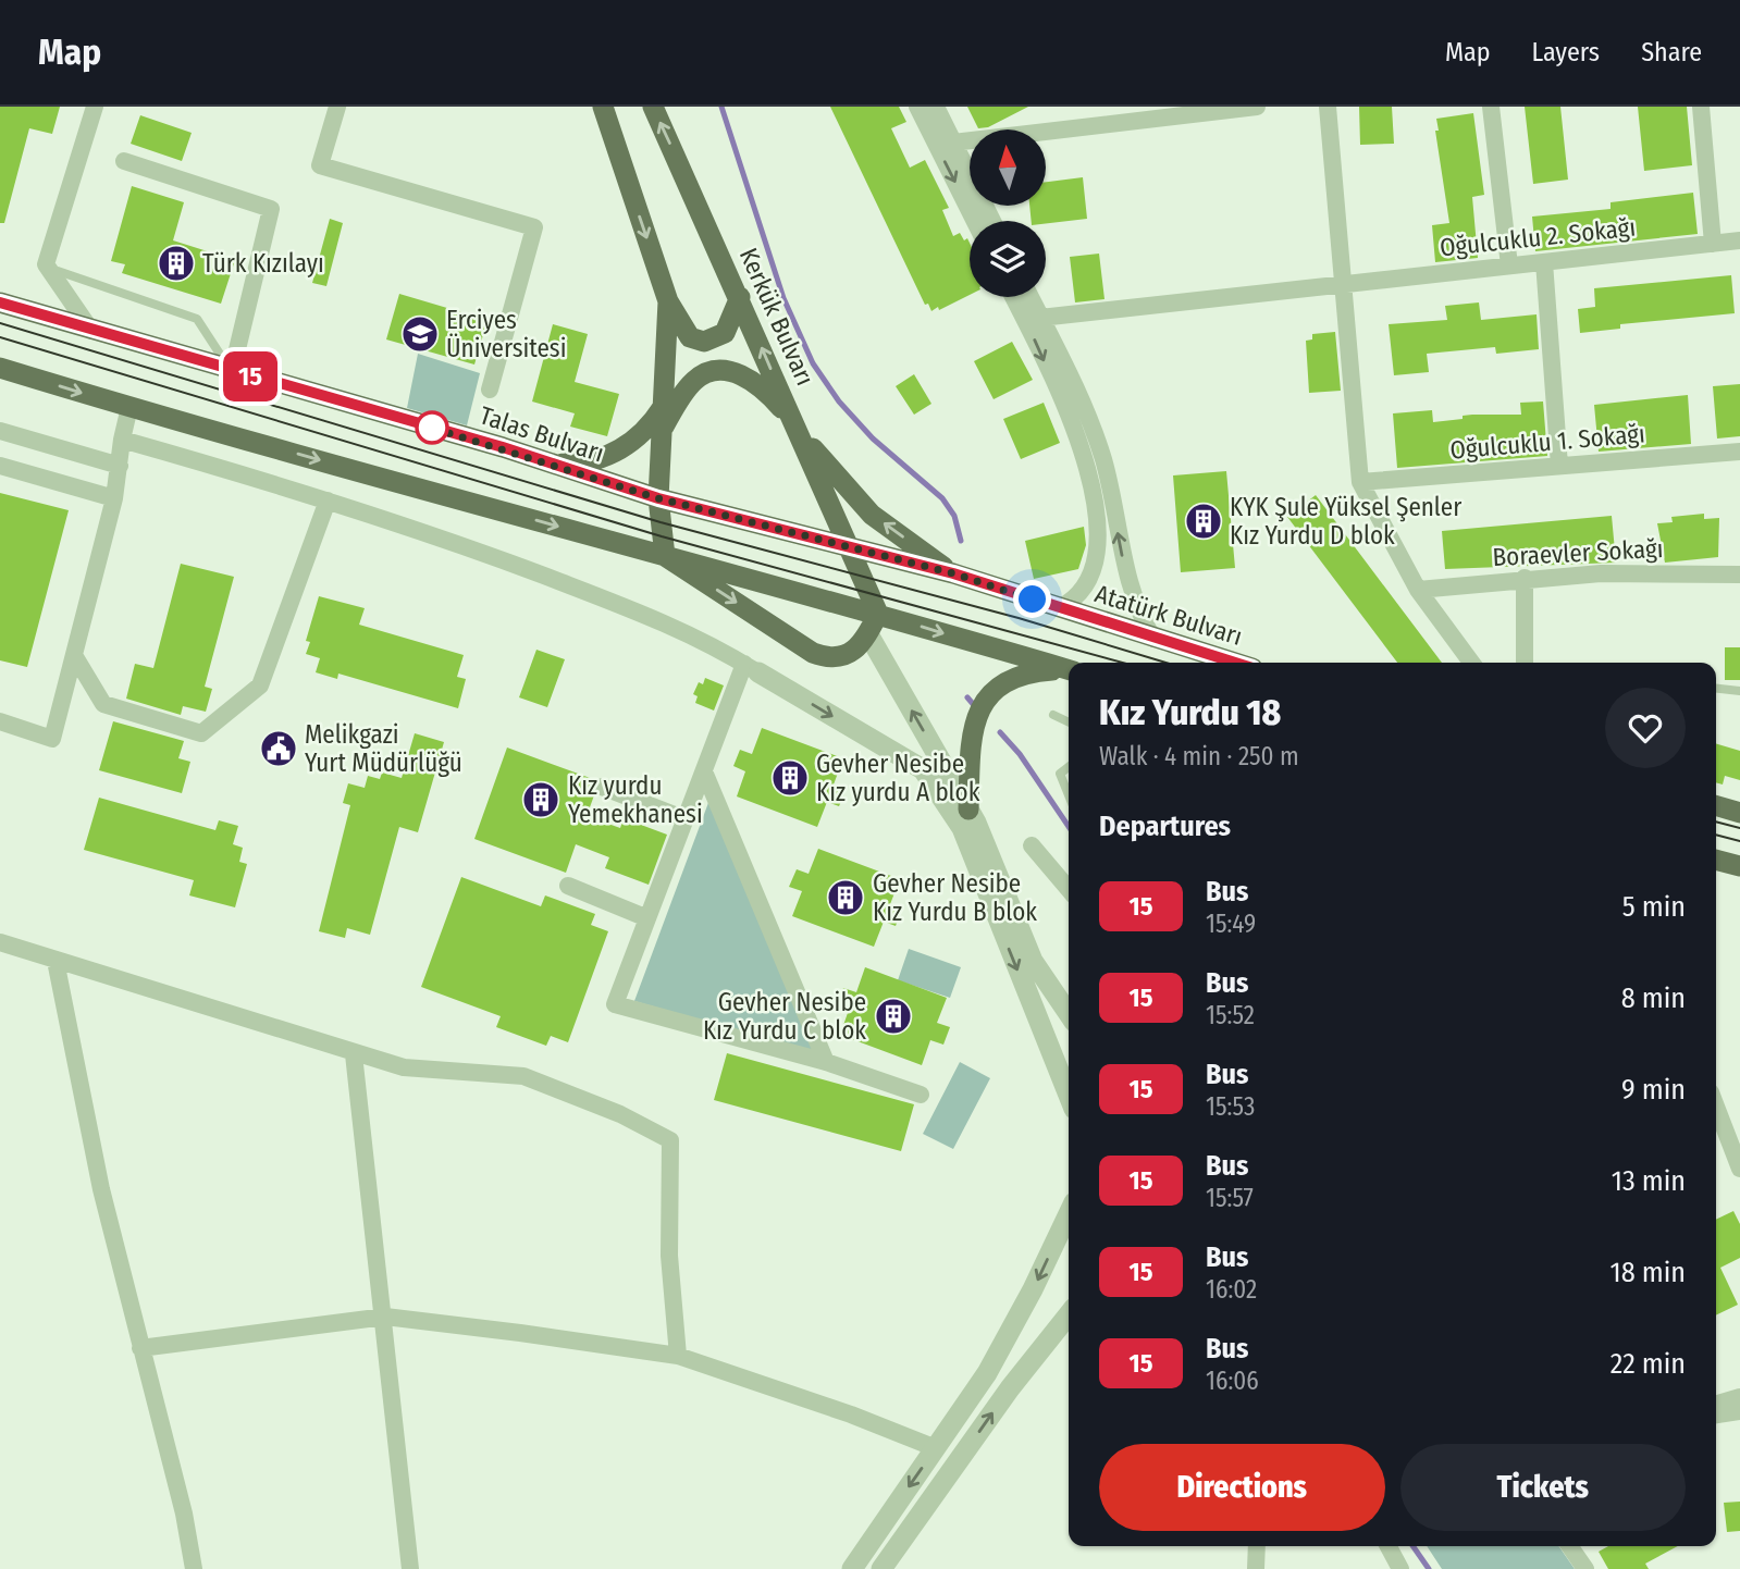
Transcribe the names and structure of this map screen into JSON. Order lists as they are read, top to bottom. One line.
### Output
{"streets":{"main road":["Kerkük Bulvarı","Talas Bulvarı","Atatürk Bulvarı"],"street":["Oğulcuklu 2. Sokağı","Oğulcuklu 1. Sokağı","Boraevler Sokağı"]},"crossings":[["Kerkük Bulvarı","Talas Bulvarı"],["Kerkük Bulvarı","Atatürk Bulvarı"],["Talas Bulvarı","Atatürk Bulvarı"]],"places":{"building":["Türk Kızılayı","KYK Şule Yüksel Şenler Kız Yurdu D blok","Gevher Nesibe Kız yurdu A blok","Kız yurdu Yemekhanesi","Gevher Nesibe Kız Yurdu B blok","Gevher Nesibe Kız Yurdu C blok"],"school or university":["Erciyes Üniversitesi"],"public building":["Melikgazi Yurt Müdürlüğü"]},"lines":["bus line 15"],"north":"top","page":{"header":"Map","nav":["Map","Layers","Share"],"on_map":"15","heading":[["Kız Yurdu 18","Walk · 4 min · 250 m"],"Departures"],"list":[{"mark":"15","name":"Bus","note":"15:49","value":"5 min"},{"mark":"15","name":"Bus","note":"15:52","value":"8 min"},{"mark":"15","name":"Bus","note":"15:53","value":"9 min"},{"mark":"15","name":"Bus","note":"15:57","value":"13 min"},{"mark":"15","name":"Bus","note":"16:02","value":"18 min"},{"mark":"15","name":"Bus","note":"16:06","value":"22 min"}],"buttons":["Directions","Tickets"]}}
